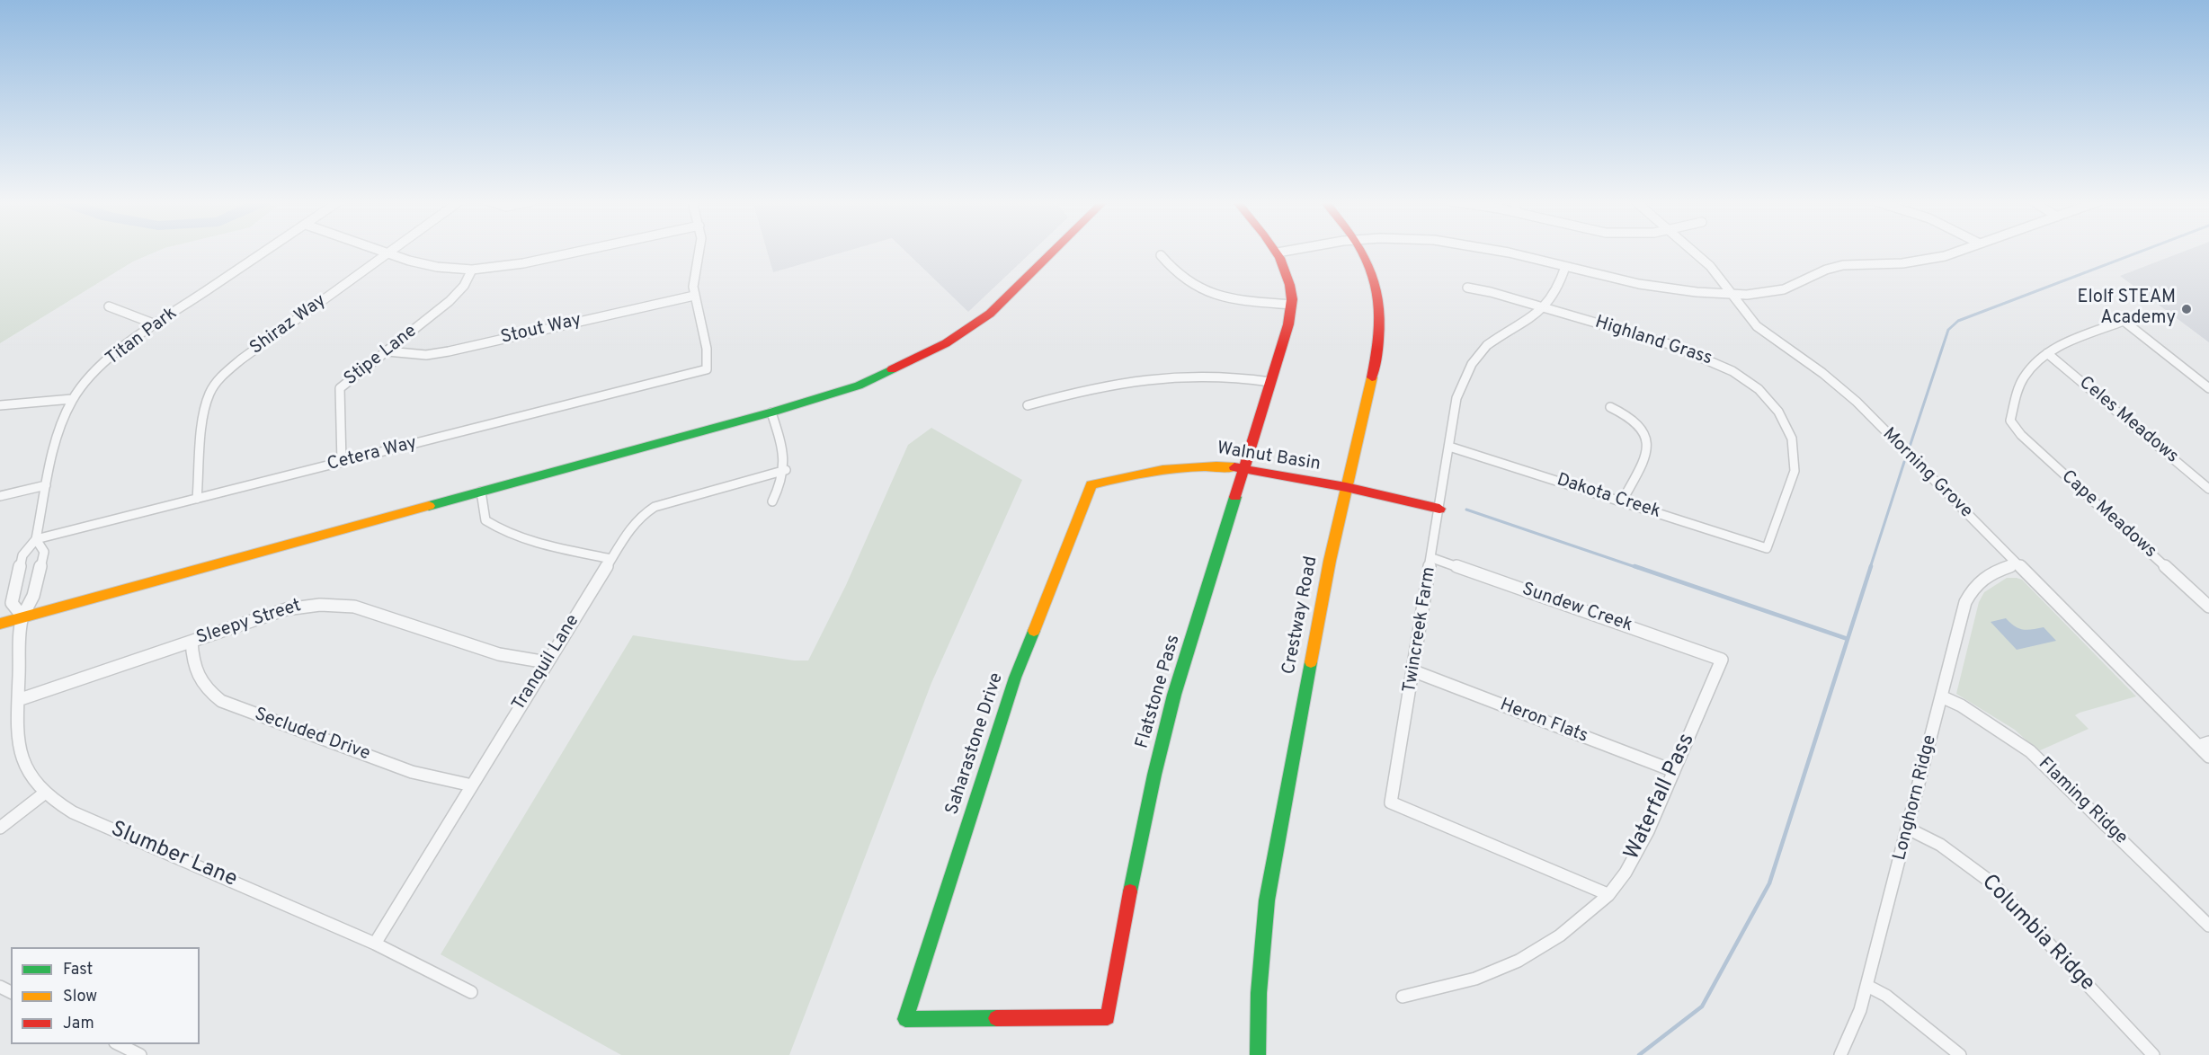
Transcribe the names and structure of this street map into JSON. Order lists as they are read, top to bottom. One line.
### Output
{"streets":{"street":["Shiraz Way","Stout Way","Titan Park","Highland Grass","Stipe Lane","Celes Meadows","Cetera Way","Walnut Basin","Morning Grove","Dakota Creek","Cape Meadows","Sundew Creek","Crestway Road","Sleepy Street","Twincreek Farm","Tranquil Lane","Flatstone Pass","Heron Flats","Secluded Drive","Saharastone Drive","Waterfall Pass","Longhorn Ridge","Flaming Ridge","Slumber Lane","Columbia Ridge"]},"crossings":[["Shiraz Way","Cetera Way"],["Stout Way","Stipe Lane"],["Stout Way","Cetera Way"],["Titan Park","Cetera Way"],["Highland Grass","Dakota Creek"],["Highland Grass","Twincreek Farm"],["Stipe Lane","Cetera Way"],["Celes Meadows","Cape Meadows"],["Walnut Basin","Crestway Road"],["Walnut Basin","Twincreek Farm"],["Walnut Basin","Flatstone Pass"],["Walnut Basin","Saharastone Drive"],["Morning Grove","Longhorn Ridge"],["Dakota Creek","Twincreek Farm"],["Sundew Creek","Twincreek Farm"],["Sundew Creek","Waterfall Pass"],["Sleepy Street","Tranquil Lane"],["Sleepy Street","Secluded Drive"],["Sleepy Street","Slumber Lane"],["Twincreek Farm","Heron Flats"],["Twincreek Farm","Waterfall Pass"],["Tranquil Lane","Secluded Drive"],["Tranquil Lane","Slumber Lane"],["Flatstone Pass","Saharastone Drive"],["Heron Flats","Waterfall Pass"],["Longhorn Ridge","Flaming Ridge"],["Longhorn Ridge","Columbia Ridge"]],"places":["Elolf STEAM Academy"],"legend":["Fast","Slow","Jam"]}
